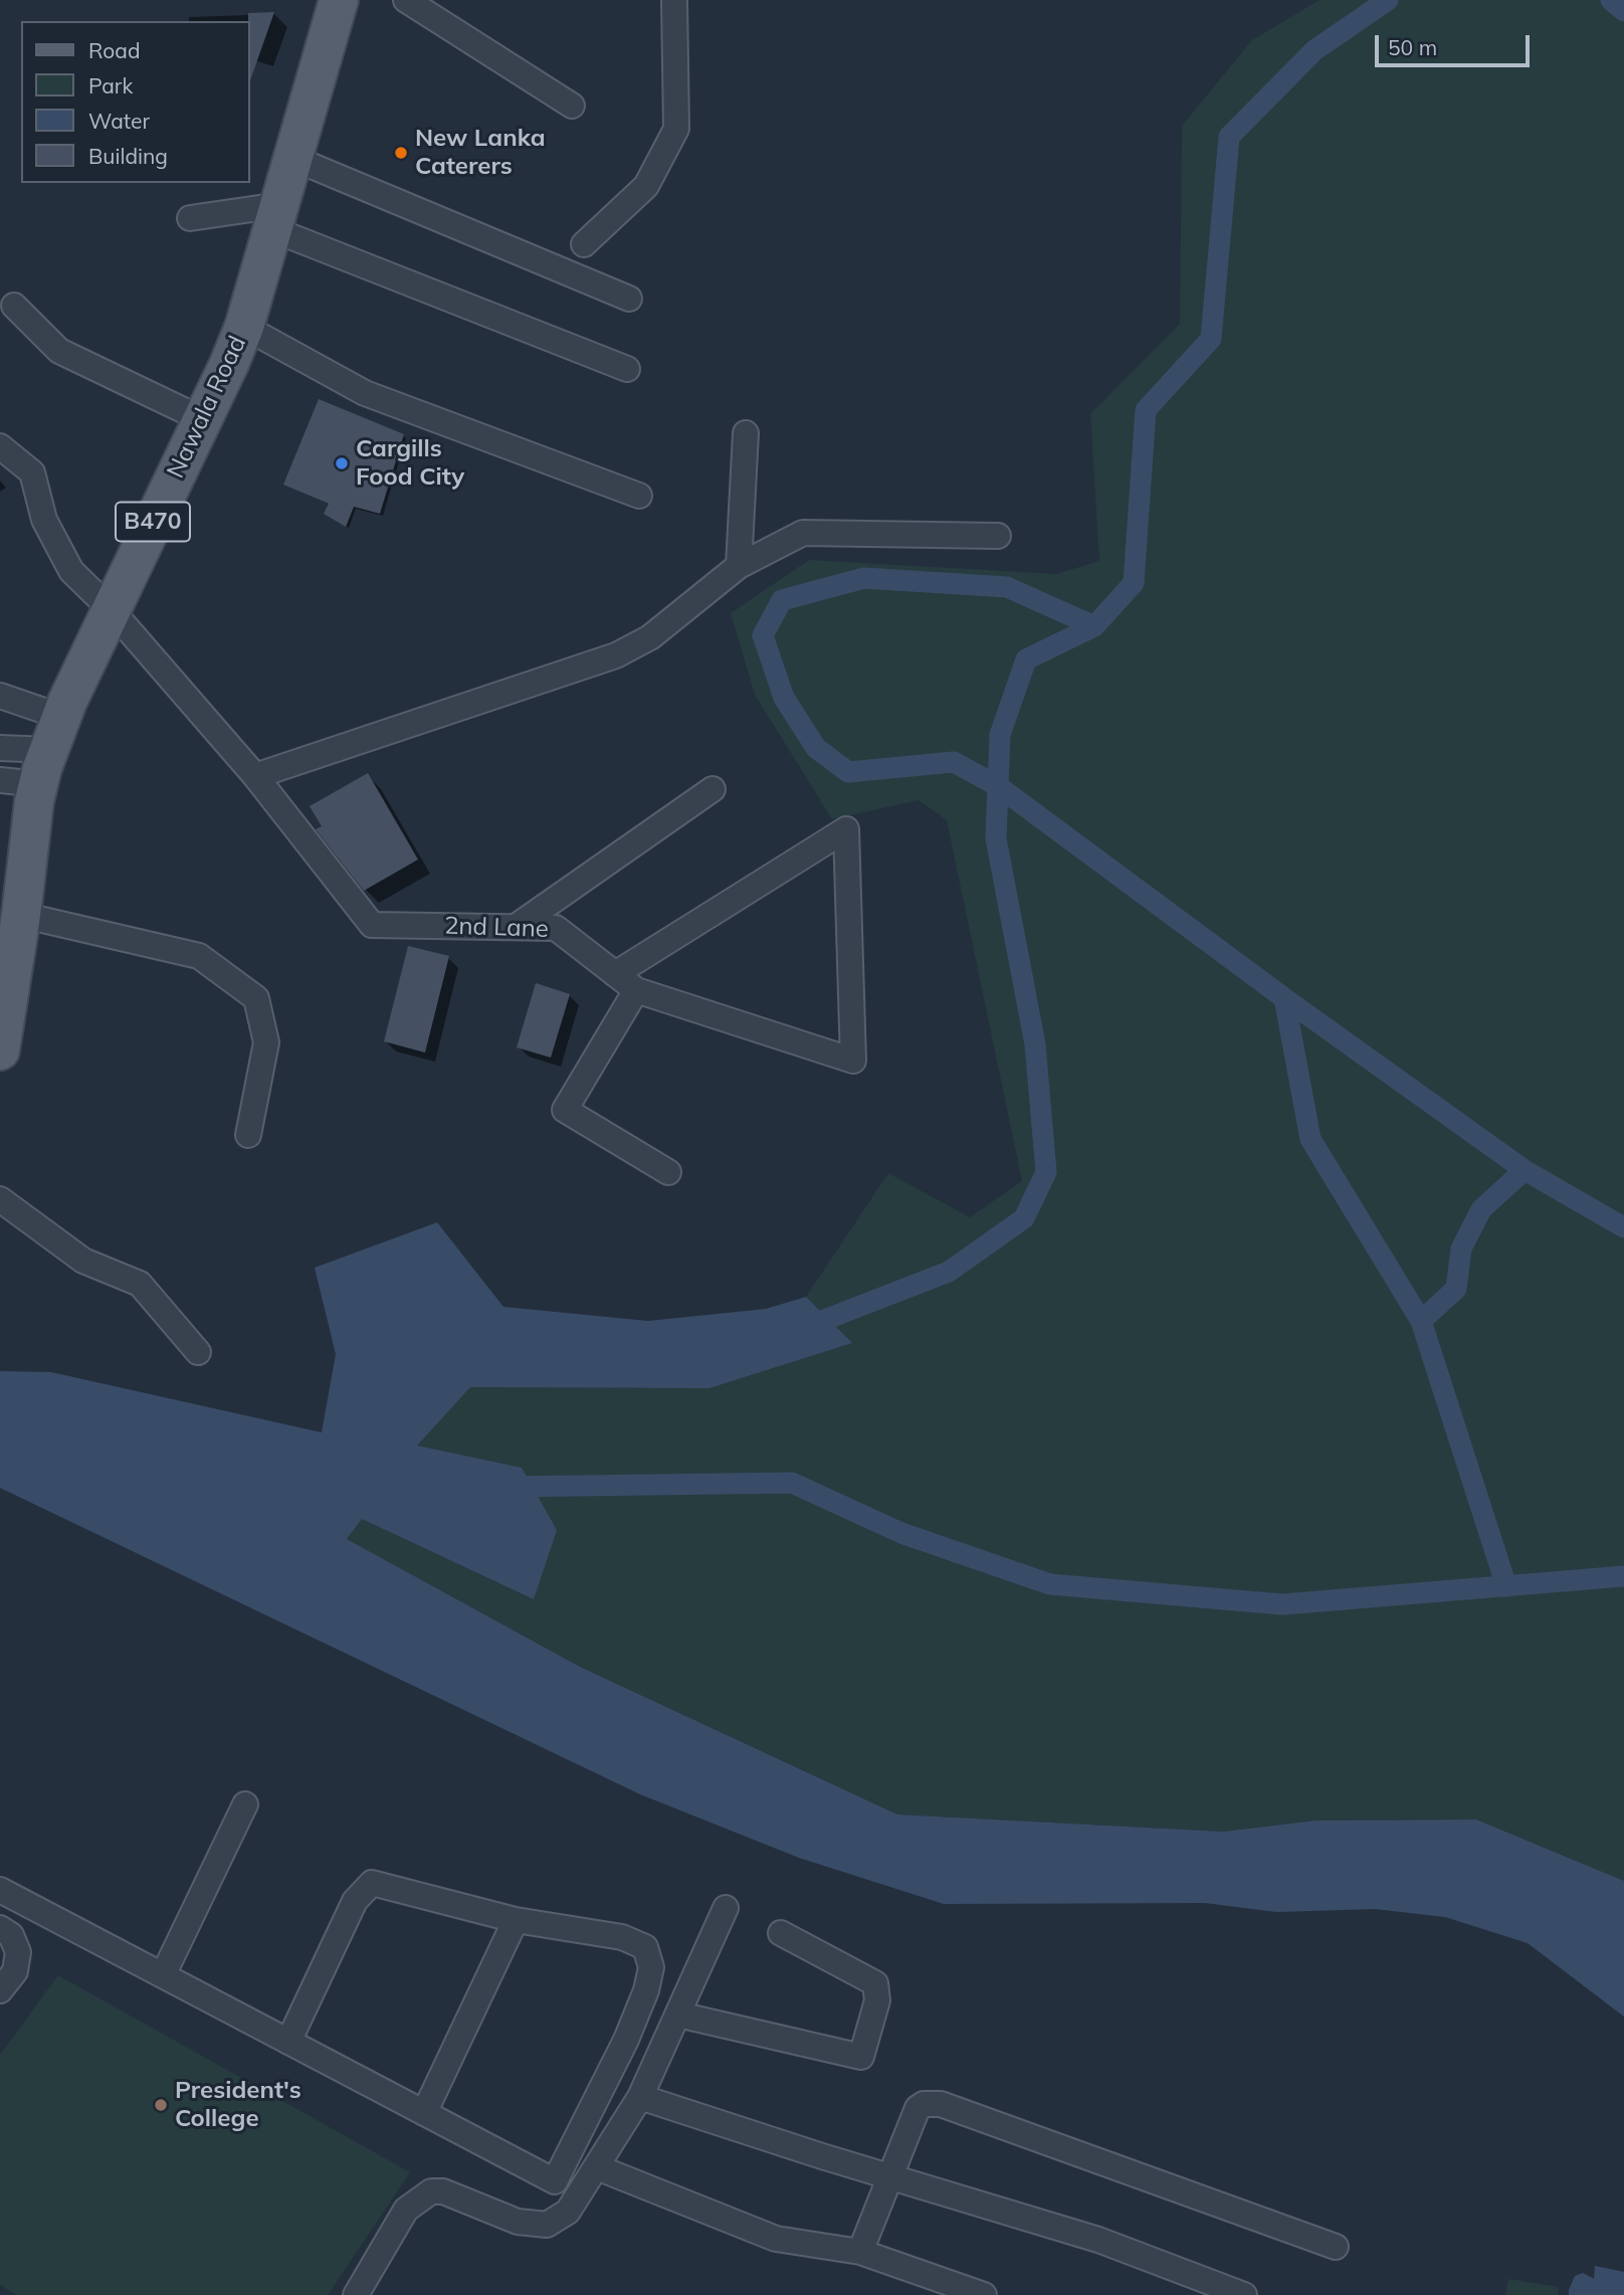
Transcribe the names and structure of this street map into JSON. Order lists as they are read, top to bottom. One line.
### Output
{"streets":{"main road":["Nawala Road","B470"],"street":["2nd Lane"]},"crossings":[["Nawala Road","2nd Lane"]],"places":["New Lanka Caterers","Cargills Food City","President's College"],"legend":["Road","Park","Water","Building"],"scale_bar":"50 m"}
